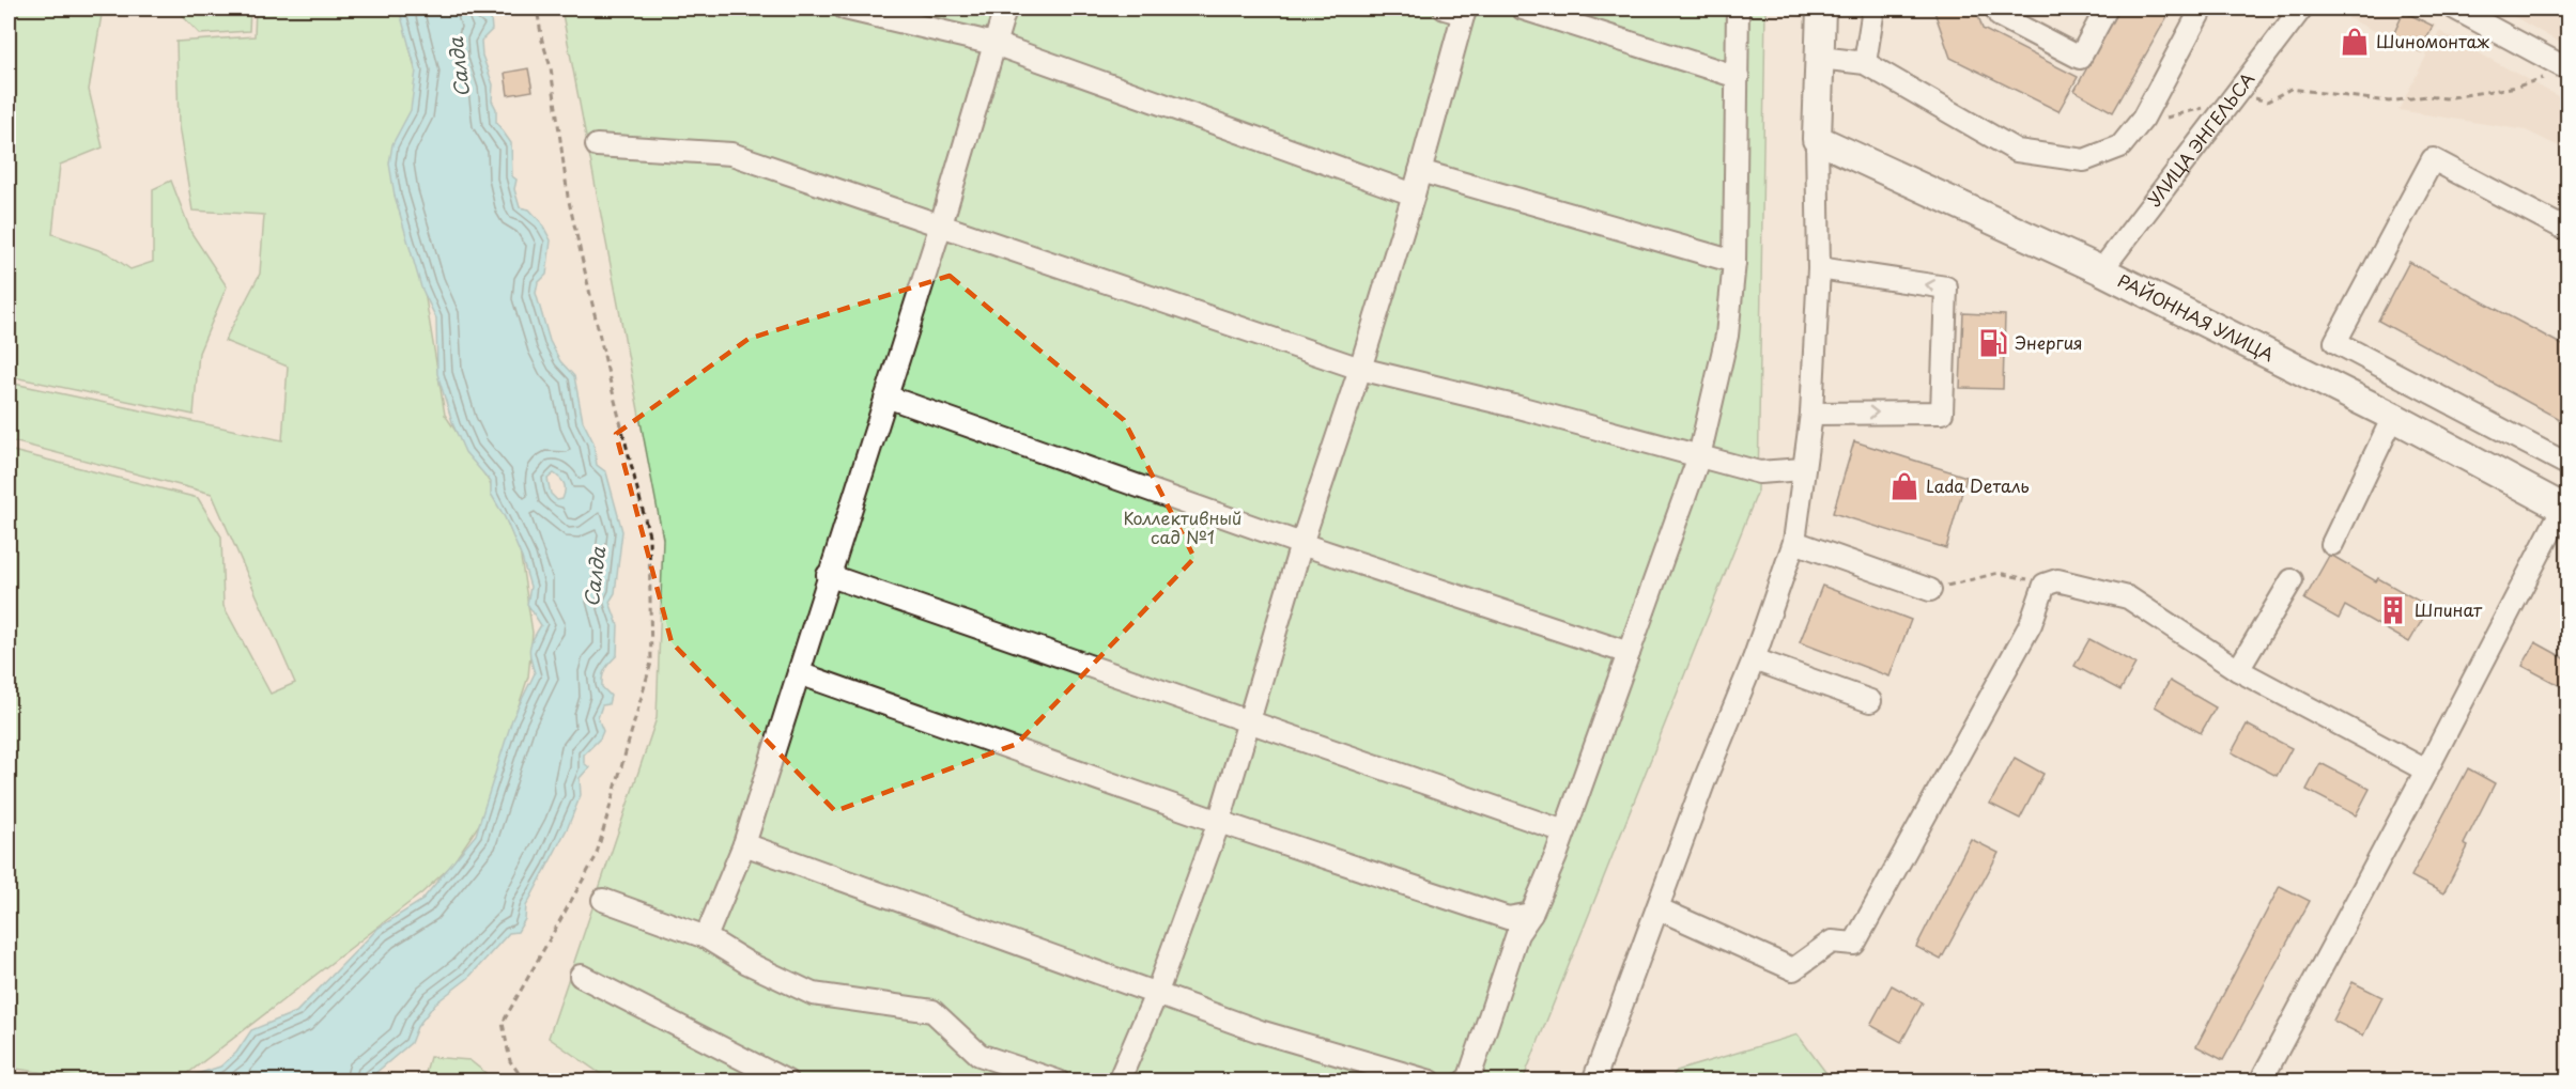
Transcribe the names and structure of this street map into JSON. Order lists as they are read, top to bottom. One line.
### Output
{"streets":{"main road":["РАЙОННАЯ УЛИЦА"],"street":["УЛИЦА ЭНГЕЛЬСА"]},"crossings":[["УЛИЦА ЭНГЕЛЬСА","РАЙОННАЯ УЛИЦА"]],"water":["Салда"],"parks":["Коллективный сад №1"],"places":{"shop":["Шиномонтаж","Lada Dеталь"],"fuel station":["Энергия"],"building":["Шпинат"]}}
